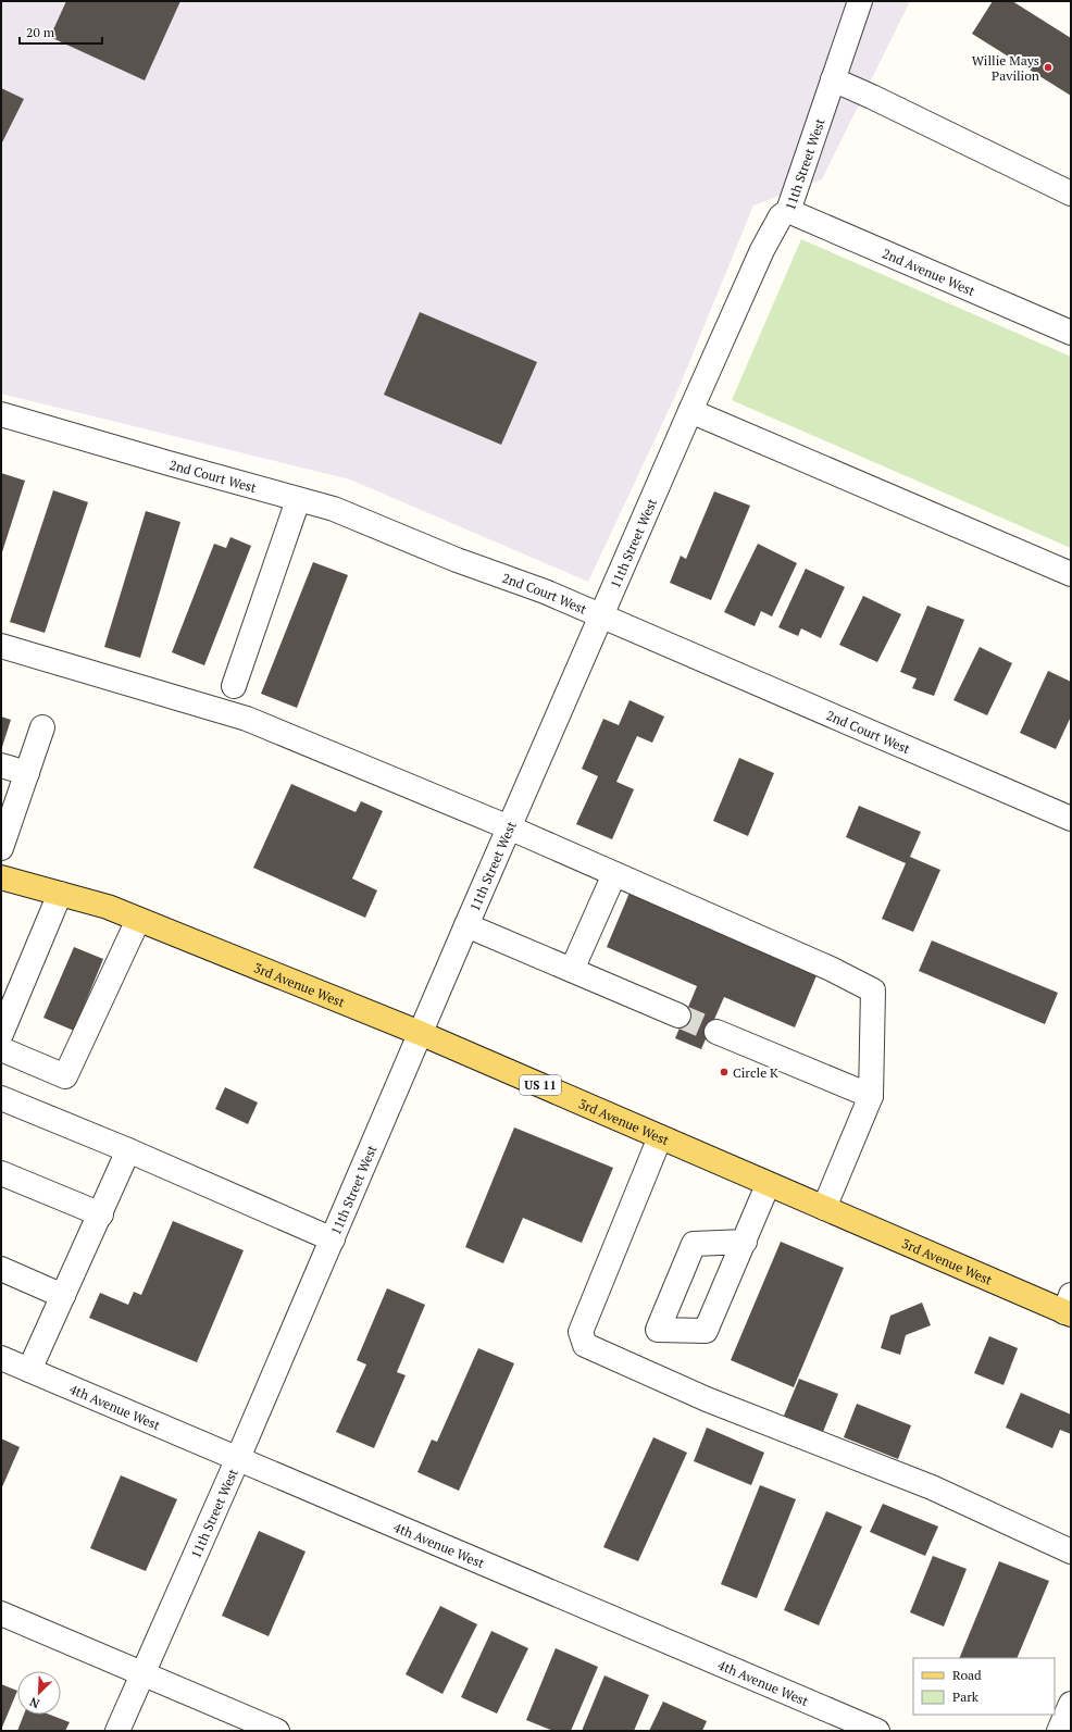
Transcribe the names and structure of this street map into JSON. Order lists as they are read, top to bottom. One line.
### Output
{"streets":{"main road":["3rd Avenue West","US 11"],"street":["11th Street West","2nd Avenue West","2nd Court West","4th Avenue West"]},"crossings":[["11th Street West","2nd Avenue West"],["11th Street West","2nd Court West"],["11th Street West","3rd Avenue West"],["11th Street West","4th Avenue West"]],"places":["Willie Mays Pavilion","Circle K"],"legend":["Road","Park"],"scale_bar":"20 m","north":"bottom left"}
